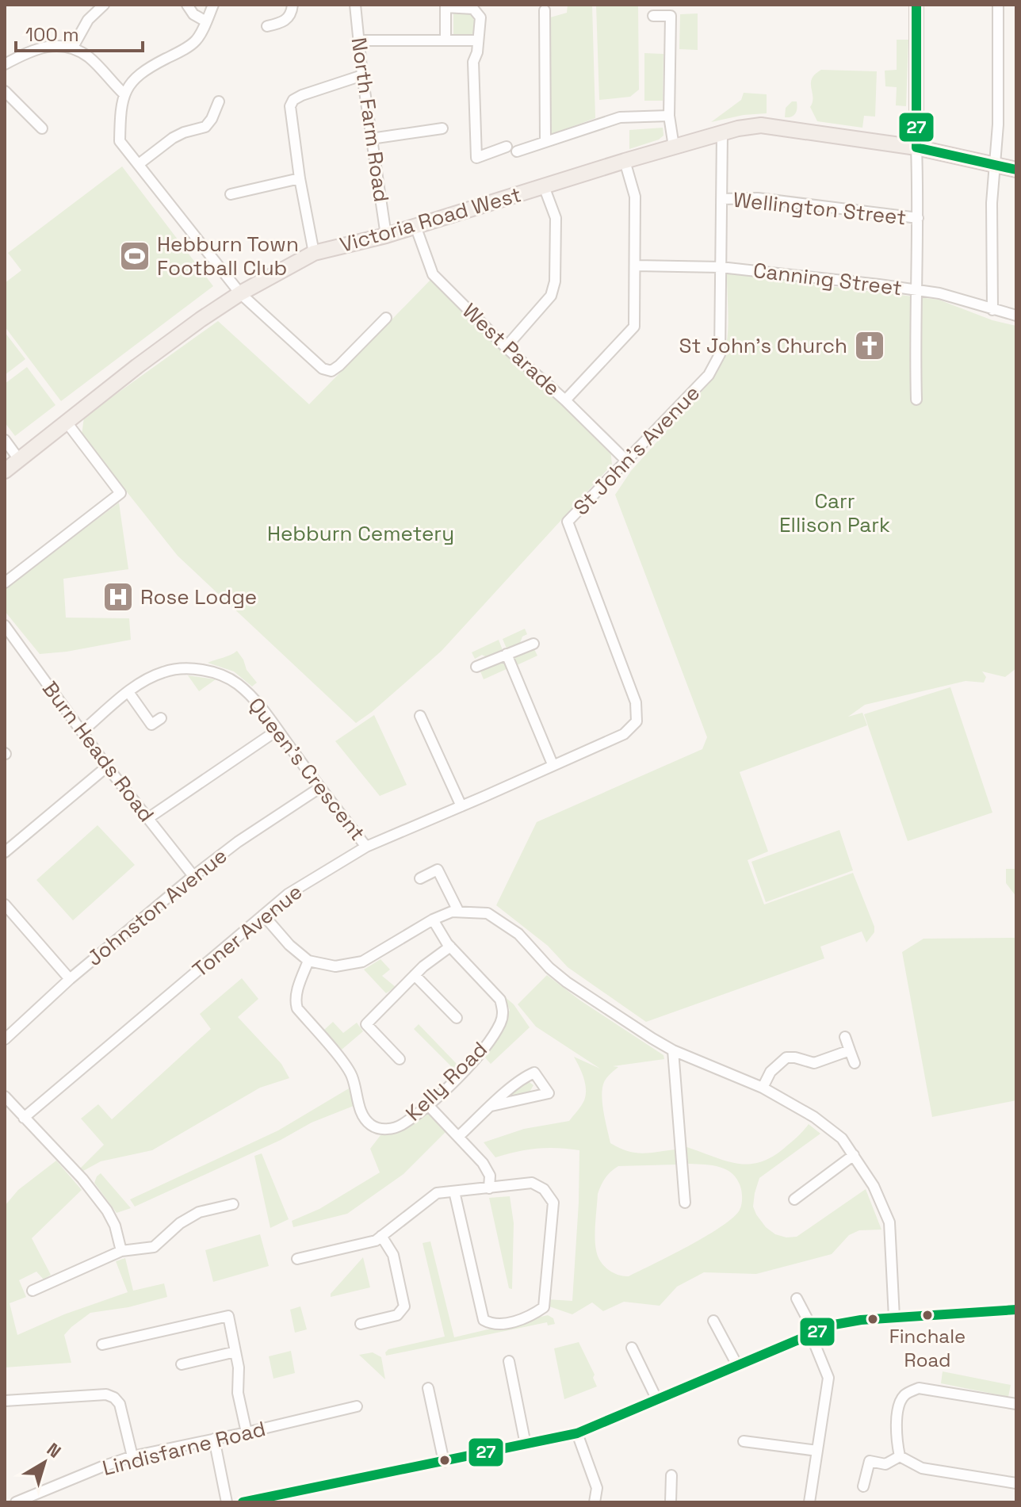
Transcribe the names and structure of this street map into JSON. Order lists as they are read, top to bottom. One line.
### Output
{"streets":{"main road":["Victoria Road West"],"street":["North Farm Road","Wellington Street","Canning Street","West Parade","St John's Avenue","Burn Heads Road","Queen's Crescent","Johnston Avenue","Toner Avenue","Kelly Road","Lindisfarne Road"]},"crossings":[["North Farm Road","Victoria Road West"],["Wellington Street","St John's Avenue"],["Victoria Road West","West Parade"],["Victoria Road West","St John's Avenue"],["Canning Street","St John's Avenue"],["West Parade","St John's Avenue"],["St John's Avenue","Toner Avenue"],["Burn Heads Road","Queen's Crescent"],["Burn Heads Road","Johnston Avenue"],["Queen's Crescent","Johnston Avenue"],["Queen's Crescent","Toner Avenue"]],"parks":["Carr Ellison Park","Hebburn Cemetery"],"places":{"sports":["Hebburn Town Football Club"],"church":["St John's Church"],"hospital":["Rose Lodge"],"other":["Finchale Road"]},"lines":["transit line 27"],"scale_bar":"100 m","north":"top right"}
